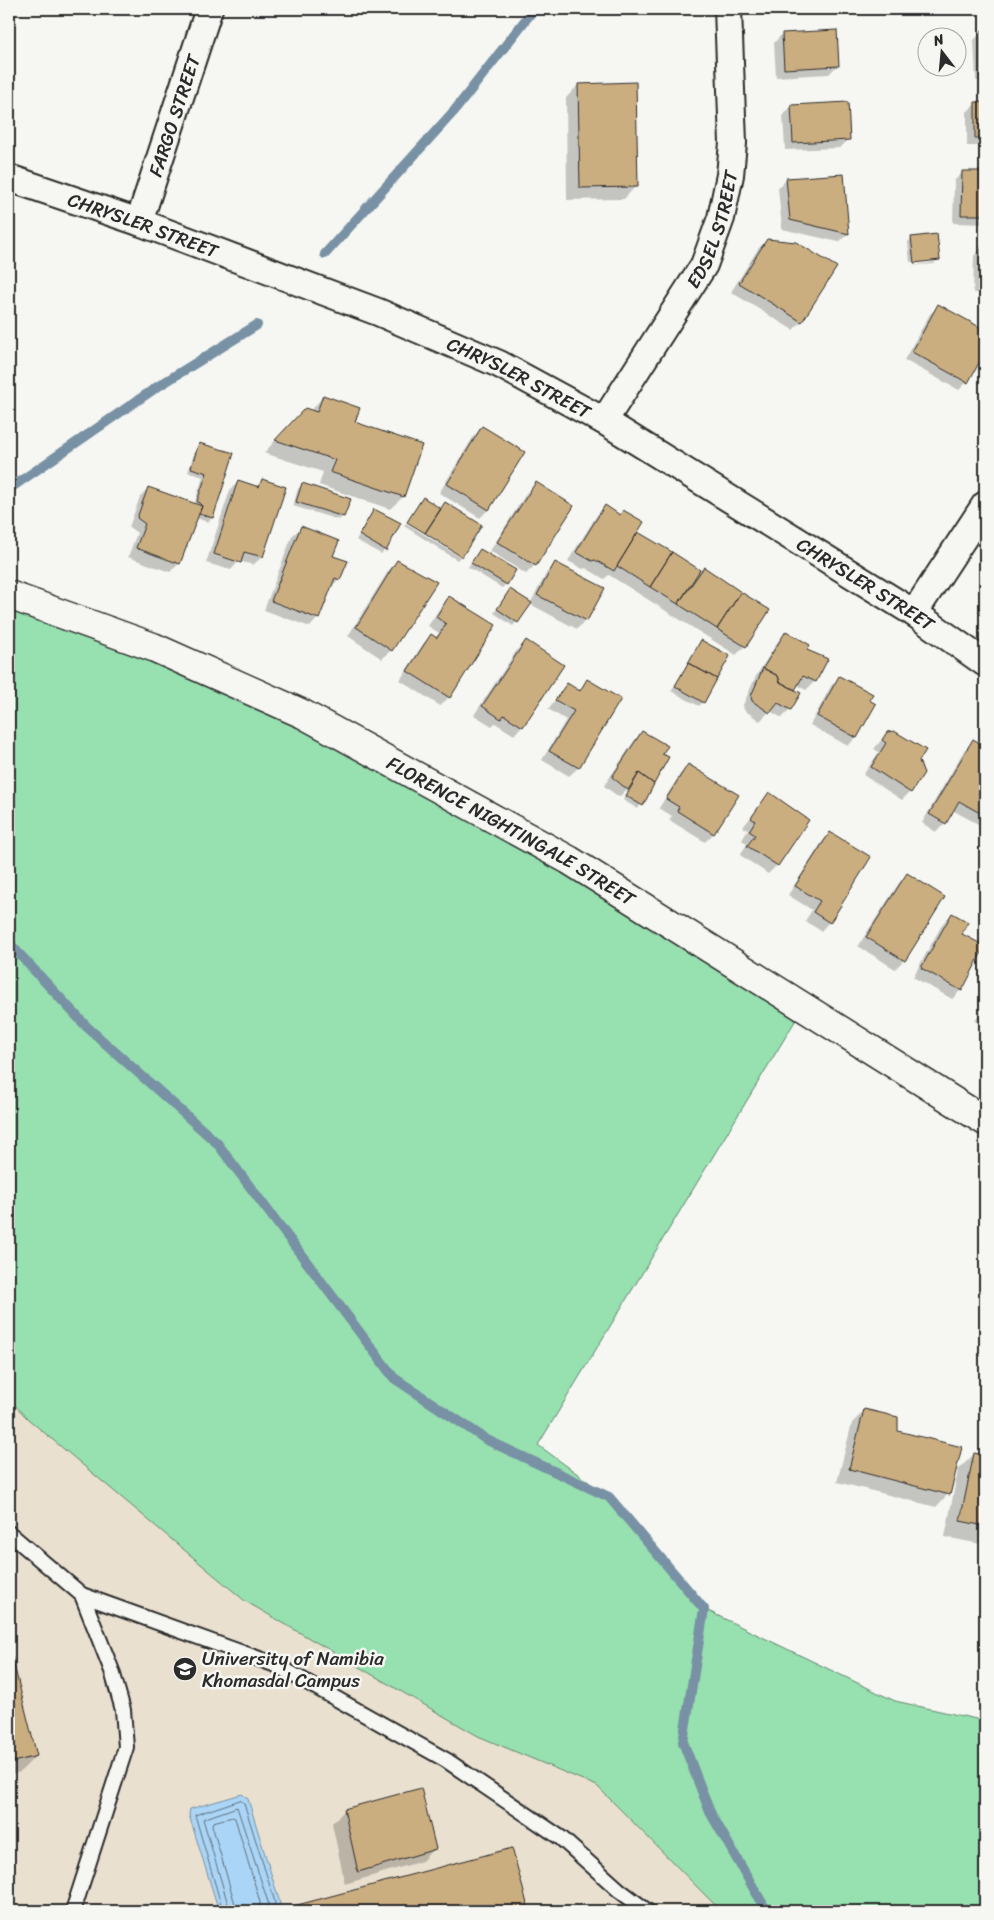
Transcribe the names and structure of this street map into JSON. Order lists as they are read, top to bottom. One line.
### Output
{"streets":{"main road":["FLORENCE NIGHTINGALE STREET"],"street":["FARGO STREET","CHRYSLER STREET","EDSEL STREET"]},"crossings":[["FARGO STREET","CHRYSLER STREET"],["CHRYSLER STREET","EDSEL STREET"]],"places":{"school or university":["University of Namibia Khomasdal Campus"]},"north":"top"}
